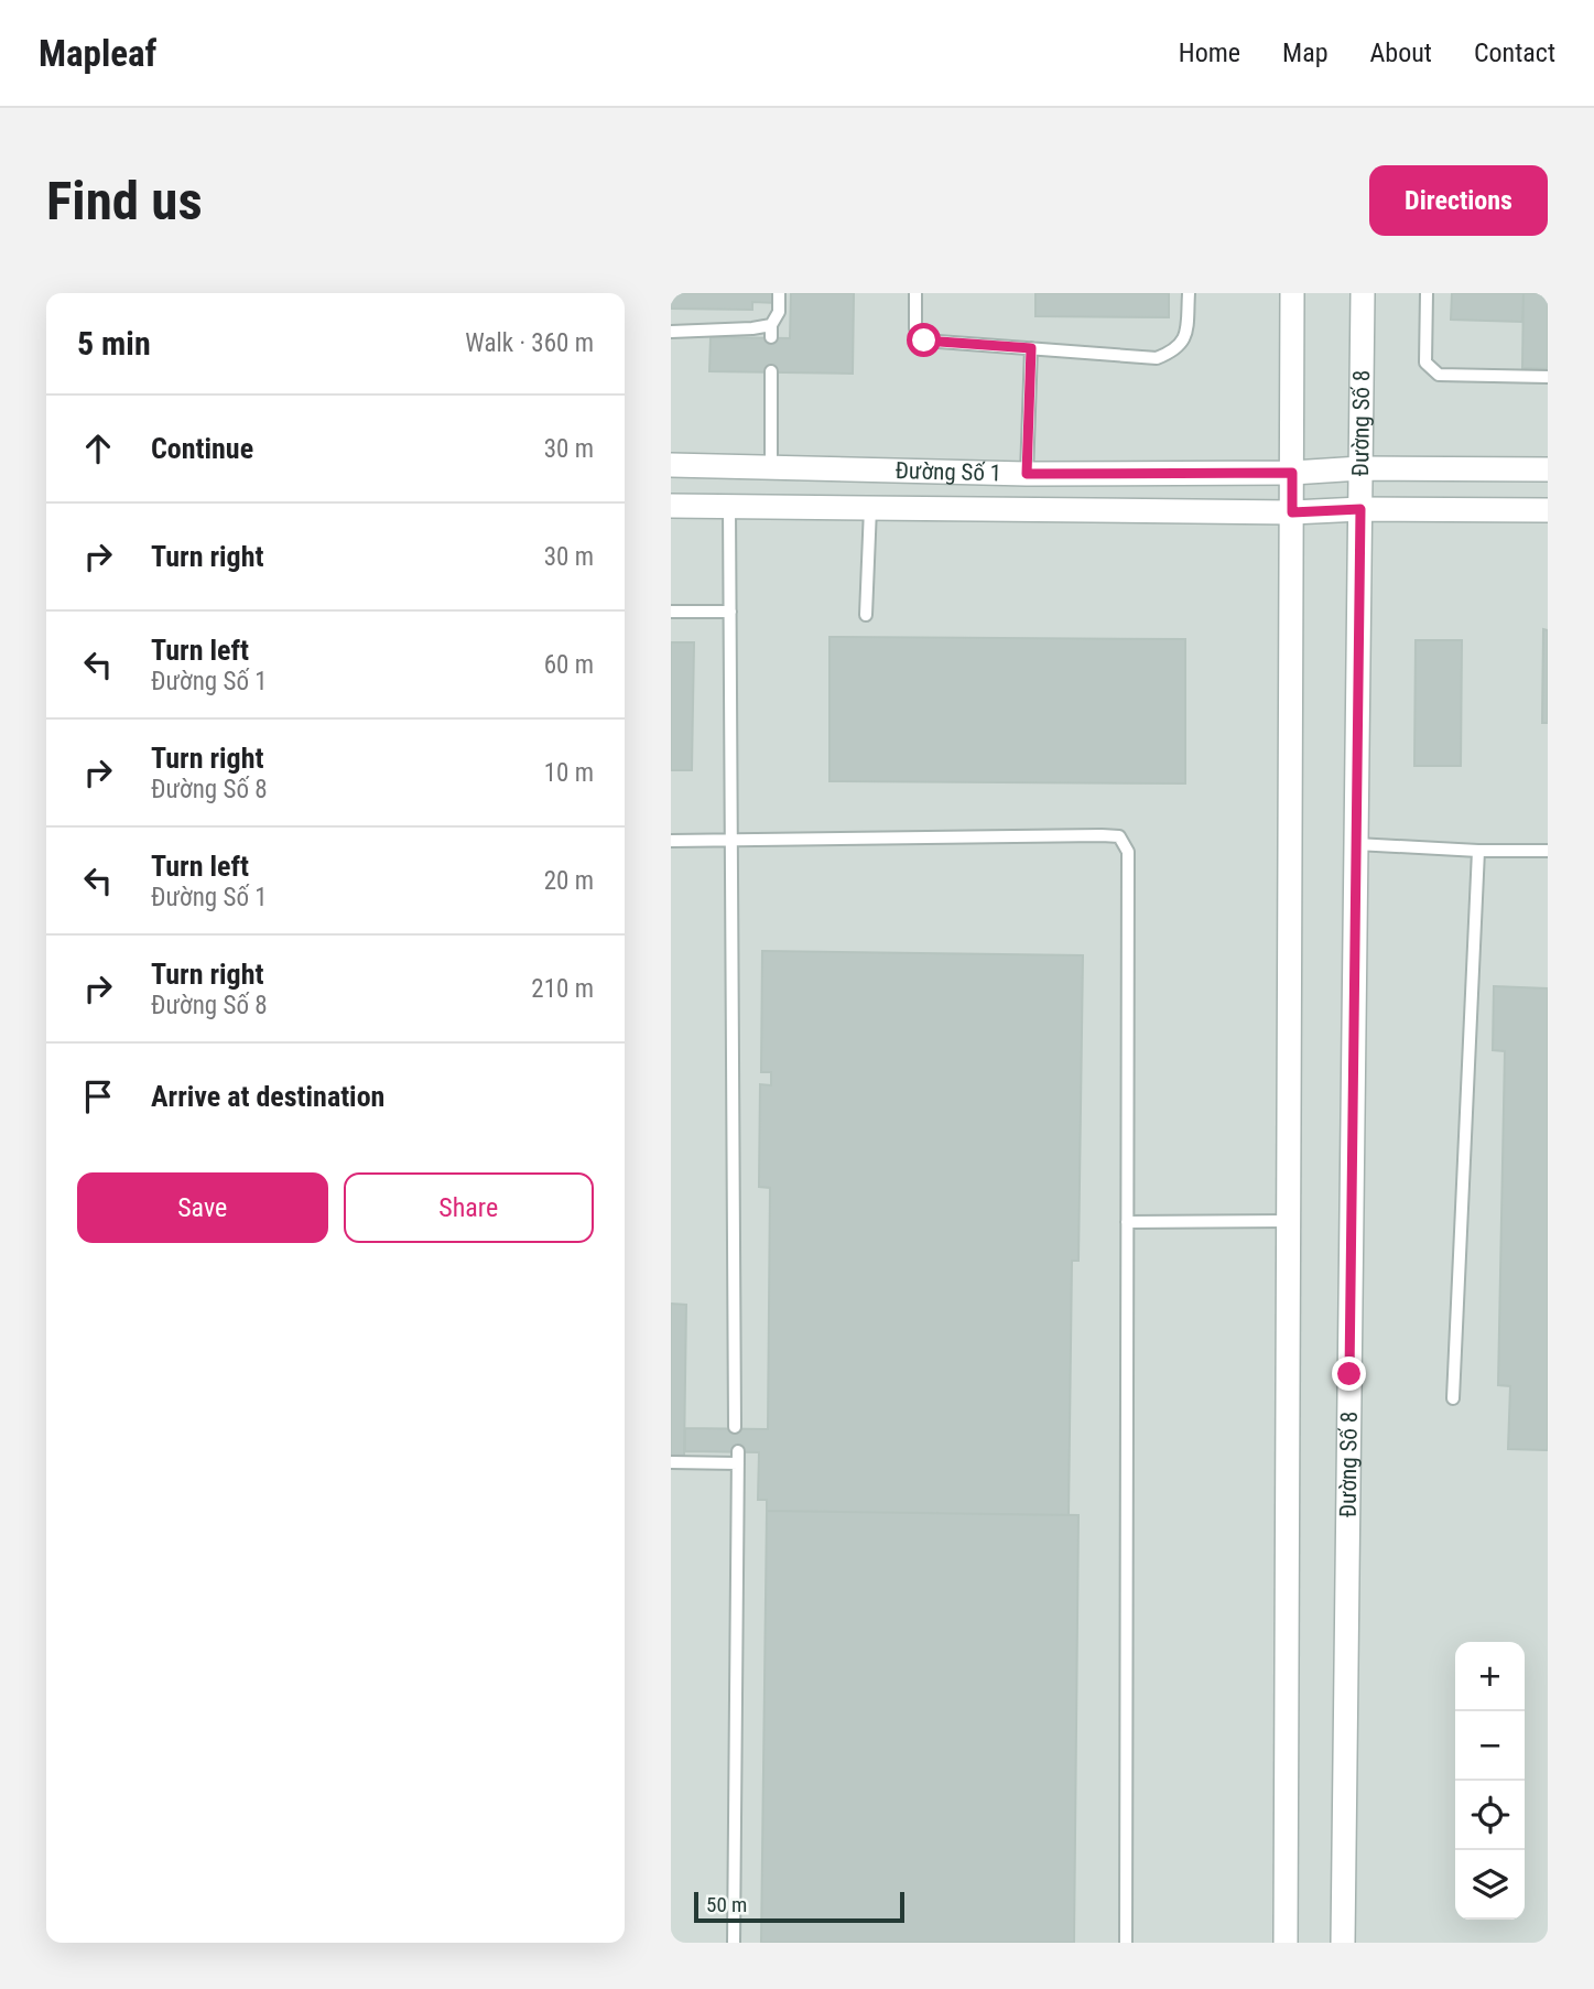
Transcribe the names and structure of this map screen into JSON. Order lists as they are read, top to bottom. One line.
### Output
{"streets":{"street":["Đường Số 8","Đường Số 1"]},"crossings":[["Đường Số 8","Đường Số 1"]],"scale_bar":"50 m","page":{"header":"Mapleaf","nav":["Home","Map","About","Contact"],"buttons":["Directions",["Save","Share"]],"title":"Find us","heading":["5 min","Walk · 360 m"],"list":[["Continue","30 m"],["Turn right","30 m"],["Turn left","Đường Số 1","60 m"],["Turn right","Đường Số 8","10 m"],["Turn left","Đường Số 1","20 m"],["Turn right","Đường Số 8","210 m"],"Arrive at destination"],"map_buttons":["+","−"],"scale":"50 m"}}
